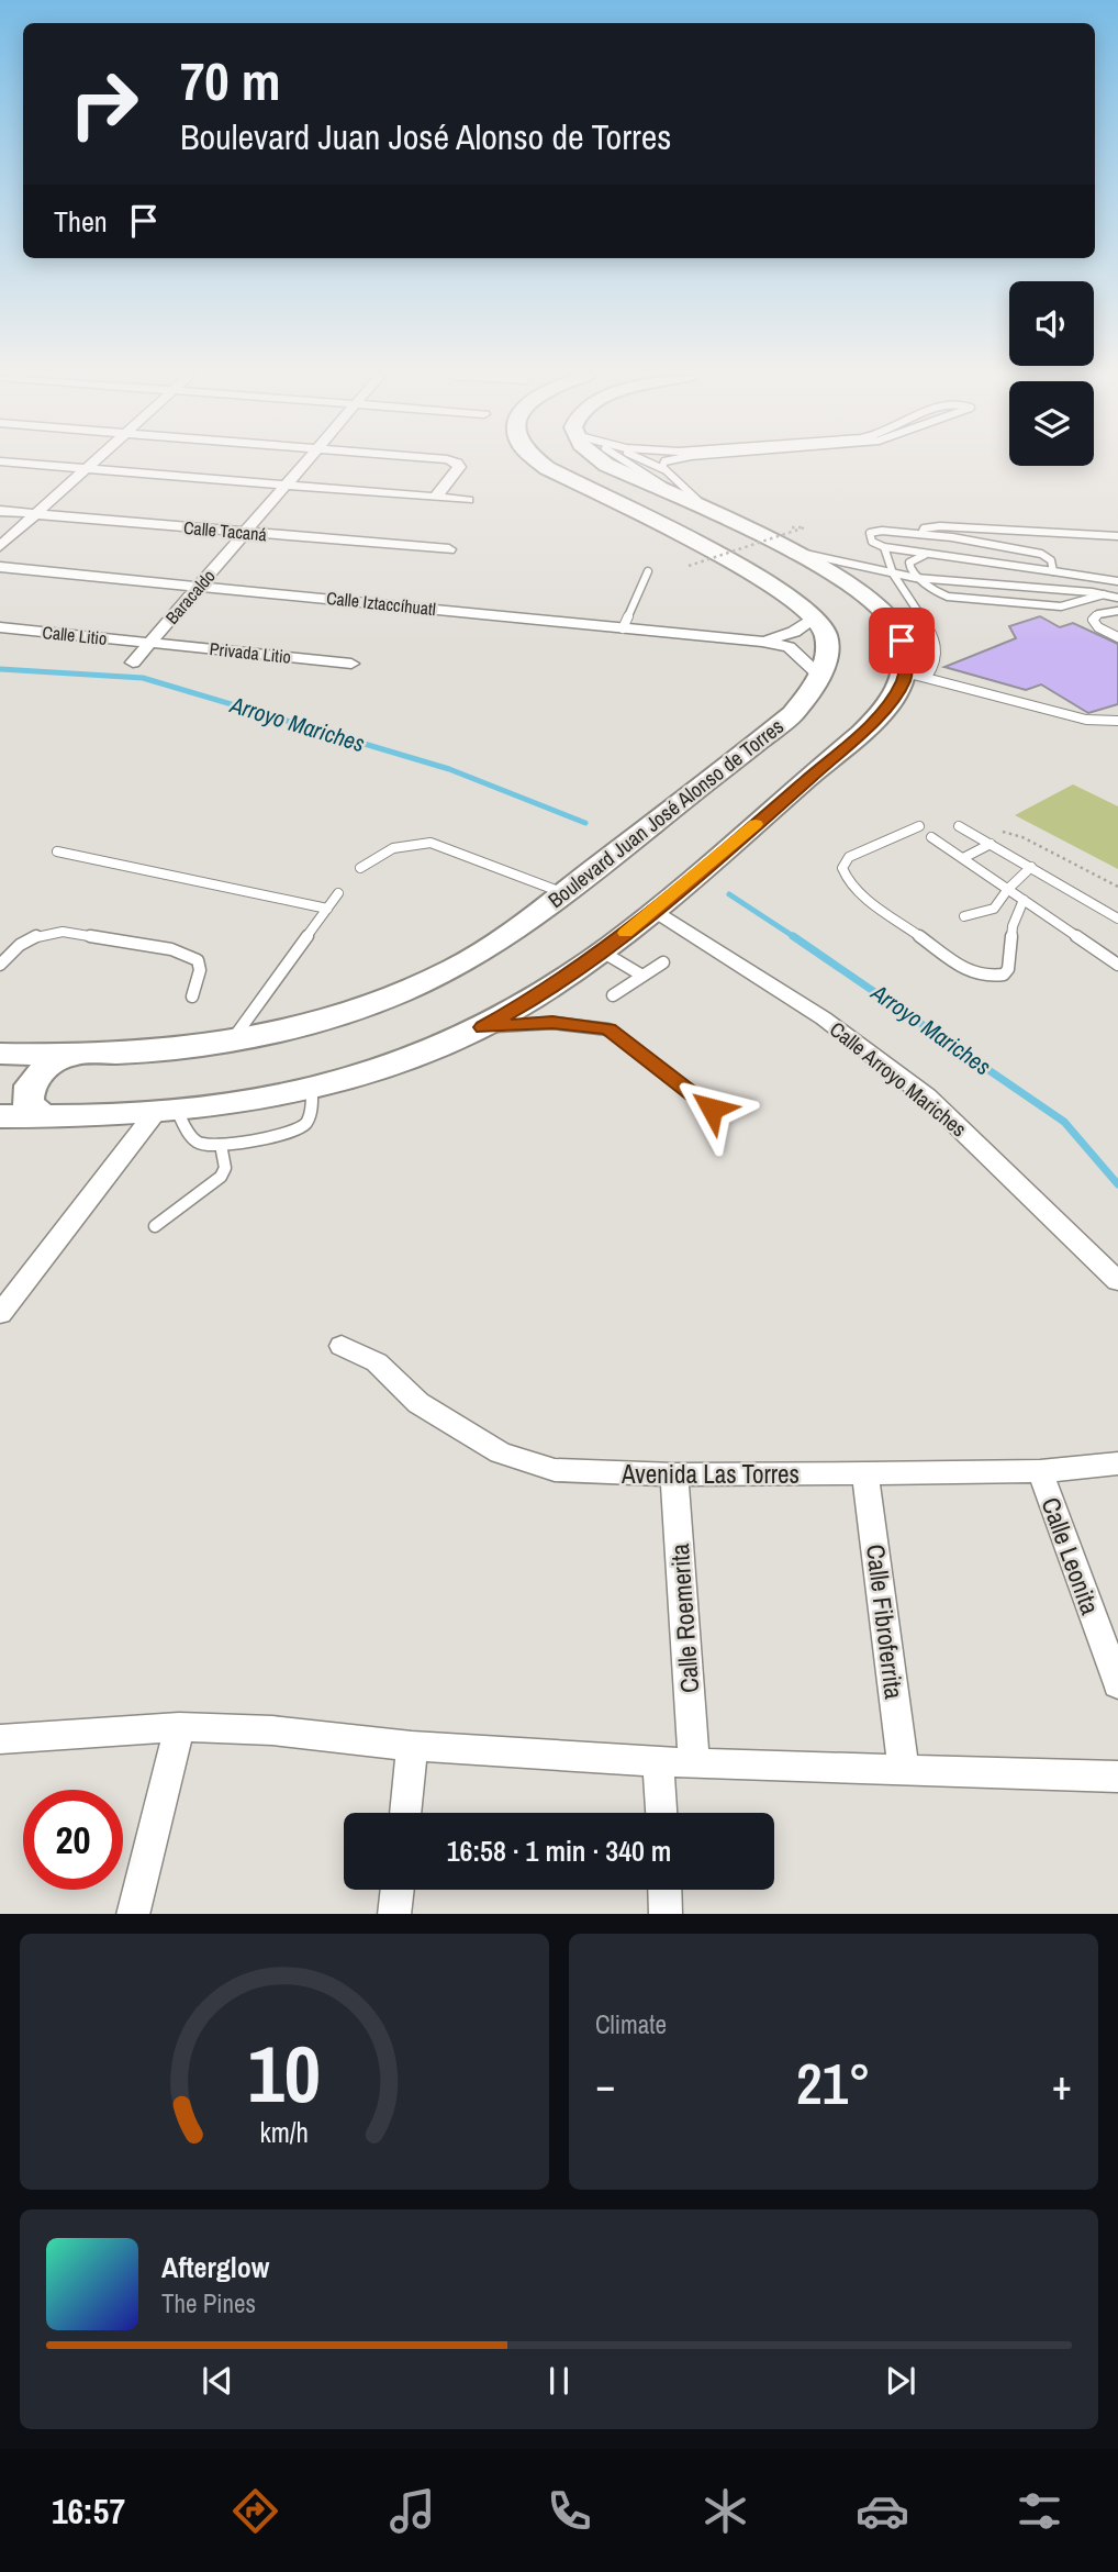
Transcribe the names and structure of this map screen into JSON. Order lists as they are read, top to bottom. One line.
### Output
{"streets":{"main road":["Boulevard Juan José Alonso de Torres"],"street":["Calle Tacaná","Baracaldo","Calle Iztaccíhuatl","Calle Litio","Privada Litio","Calle Arroyo Mariches","Avenida Las Torres","Calle Leonita","Calle Roemerita","Calle Fibroferrita"]},"crossings":[["Calle Tacaná","Baracaldo"],["Baracaldo","Calle Iztaccíhuatl"],["Baracaldo","Calle Litio"],["Baracaldo","Privada Litio"],["Calle Iztaccíhuatl","Boulevard Juan José Alonso de Torres"],["Calle Litio","Privada Litio"],["Avenida Las Torres","Calle Leonita"],["Avenida Las Torres","Calle Roemerita"],["Avenida Las Torres","Calle Fibroferrita"]],"water":["Arroyo Mariches"],"page":{"turn":["70 m","Boulevard Juan José Alonso de Torres"],"then":"Then","limit":"20","trip":"16:58 · 1 min · 340 m","tile":"Climate","heat":["−","21°","+"],"song":["Afterglow","The Pines"],"tabs":"16:57","gauge":["10","km/h"]}}
